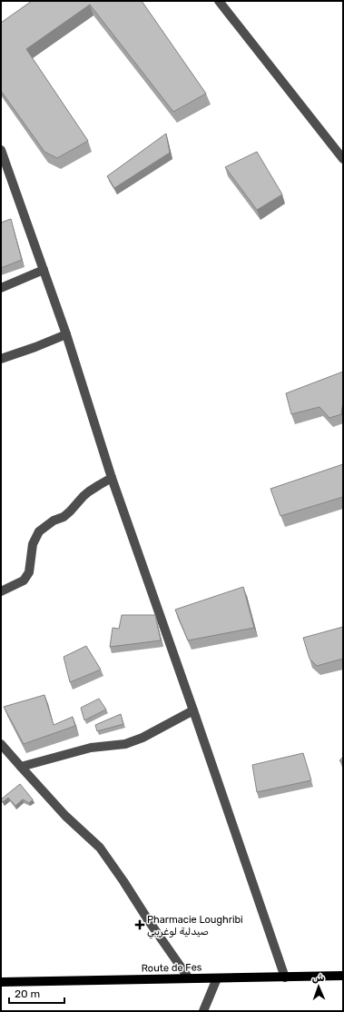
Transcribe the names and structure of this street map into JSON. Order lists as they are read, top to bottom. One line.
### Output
{"streets":{"main road":["Route de Fes"]},"places":{"health":["Pharmacie Loughribi صيدلية لوغريبي"]},"scale_bar":"20 m","north":"top"}
